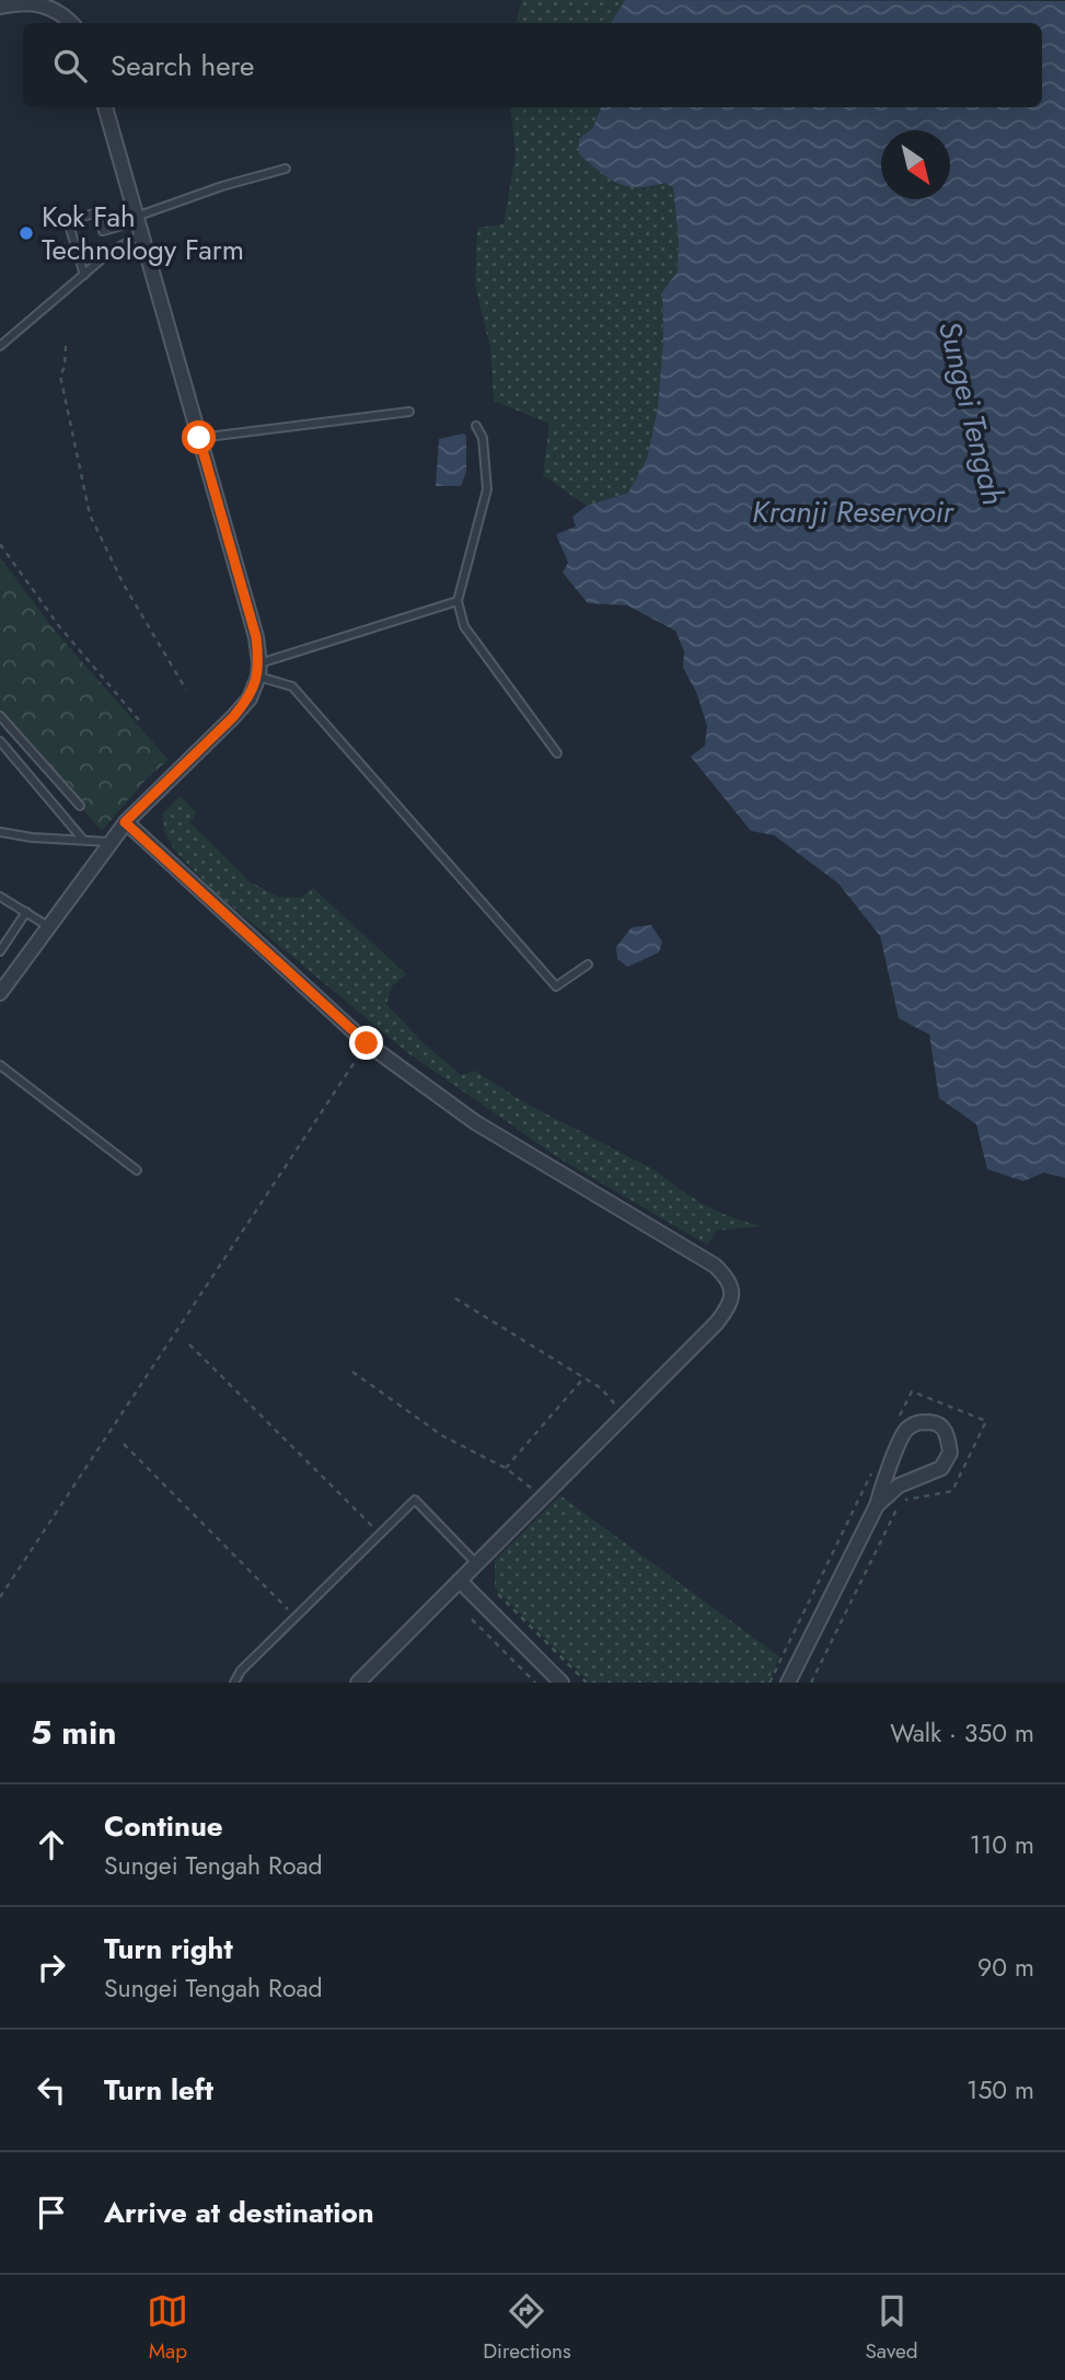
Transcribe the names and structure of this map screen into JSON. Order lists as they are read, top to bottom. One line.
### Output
{"water":["Sungei Tengah","Kranji Reservoir"],"places":["Kok Fah Technology Farm"],"north":"bottom right","page":{"search":"Search here","heading":["5 min","Walk · 350 m"],"list":[["Continue","Sungei Tengah Road","110 m"],["Turn right","Sungei Tengah Road","90 m"],["Turn left","150 m"],"Arrive at destination"],"nav":["Map","Directions","Saved"]}}
